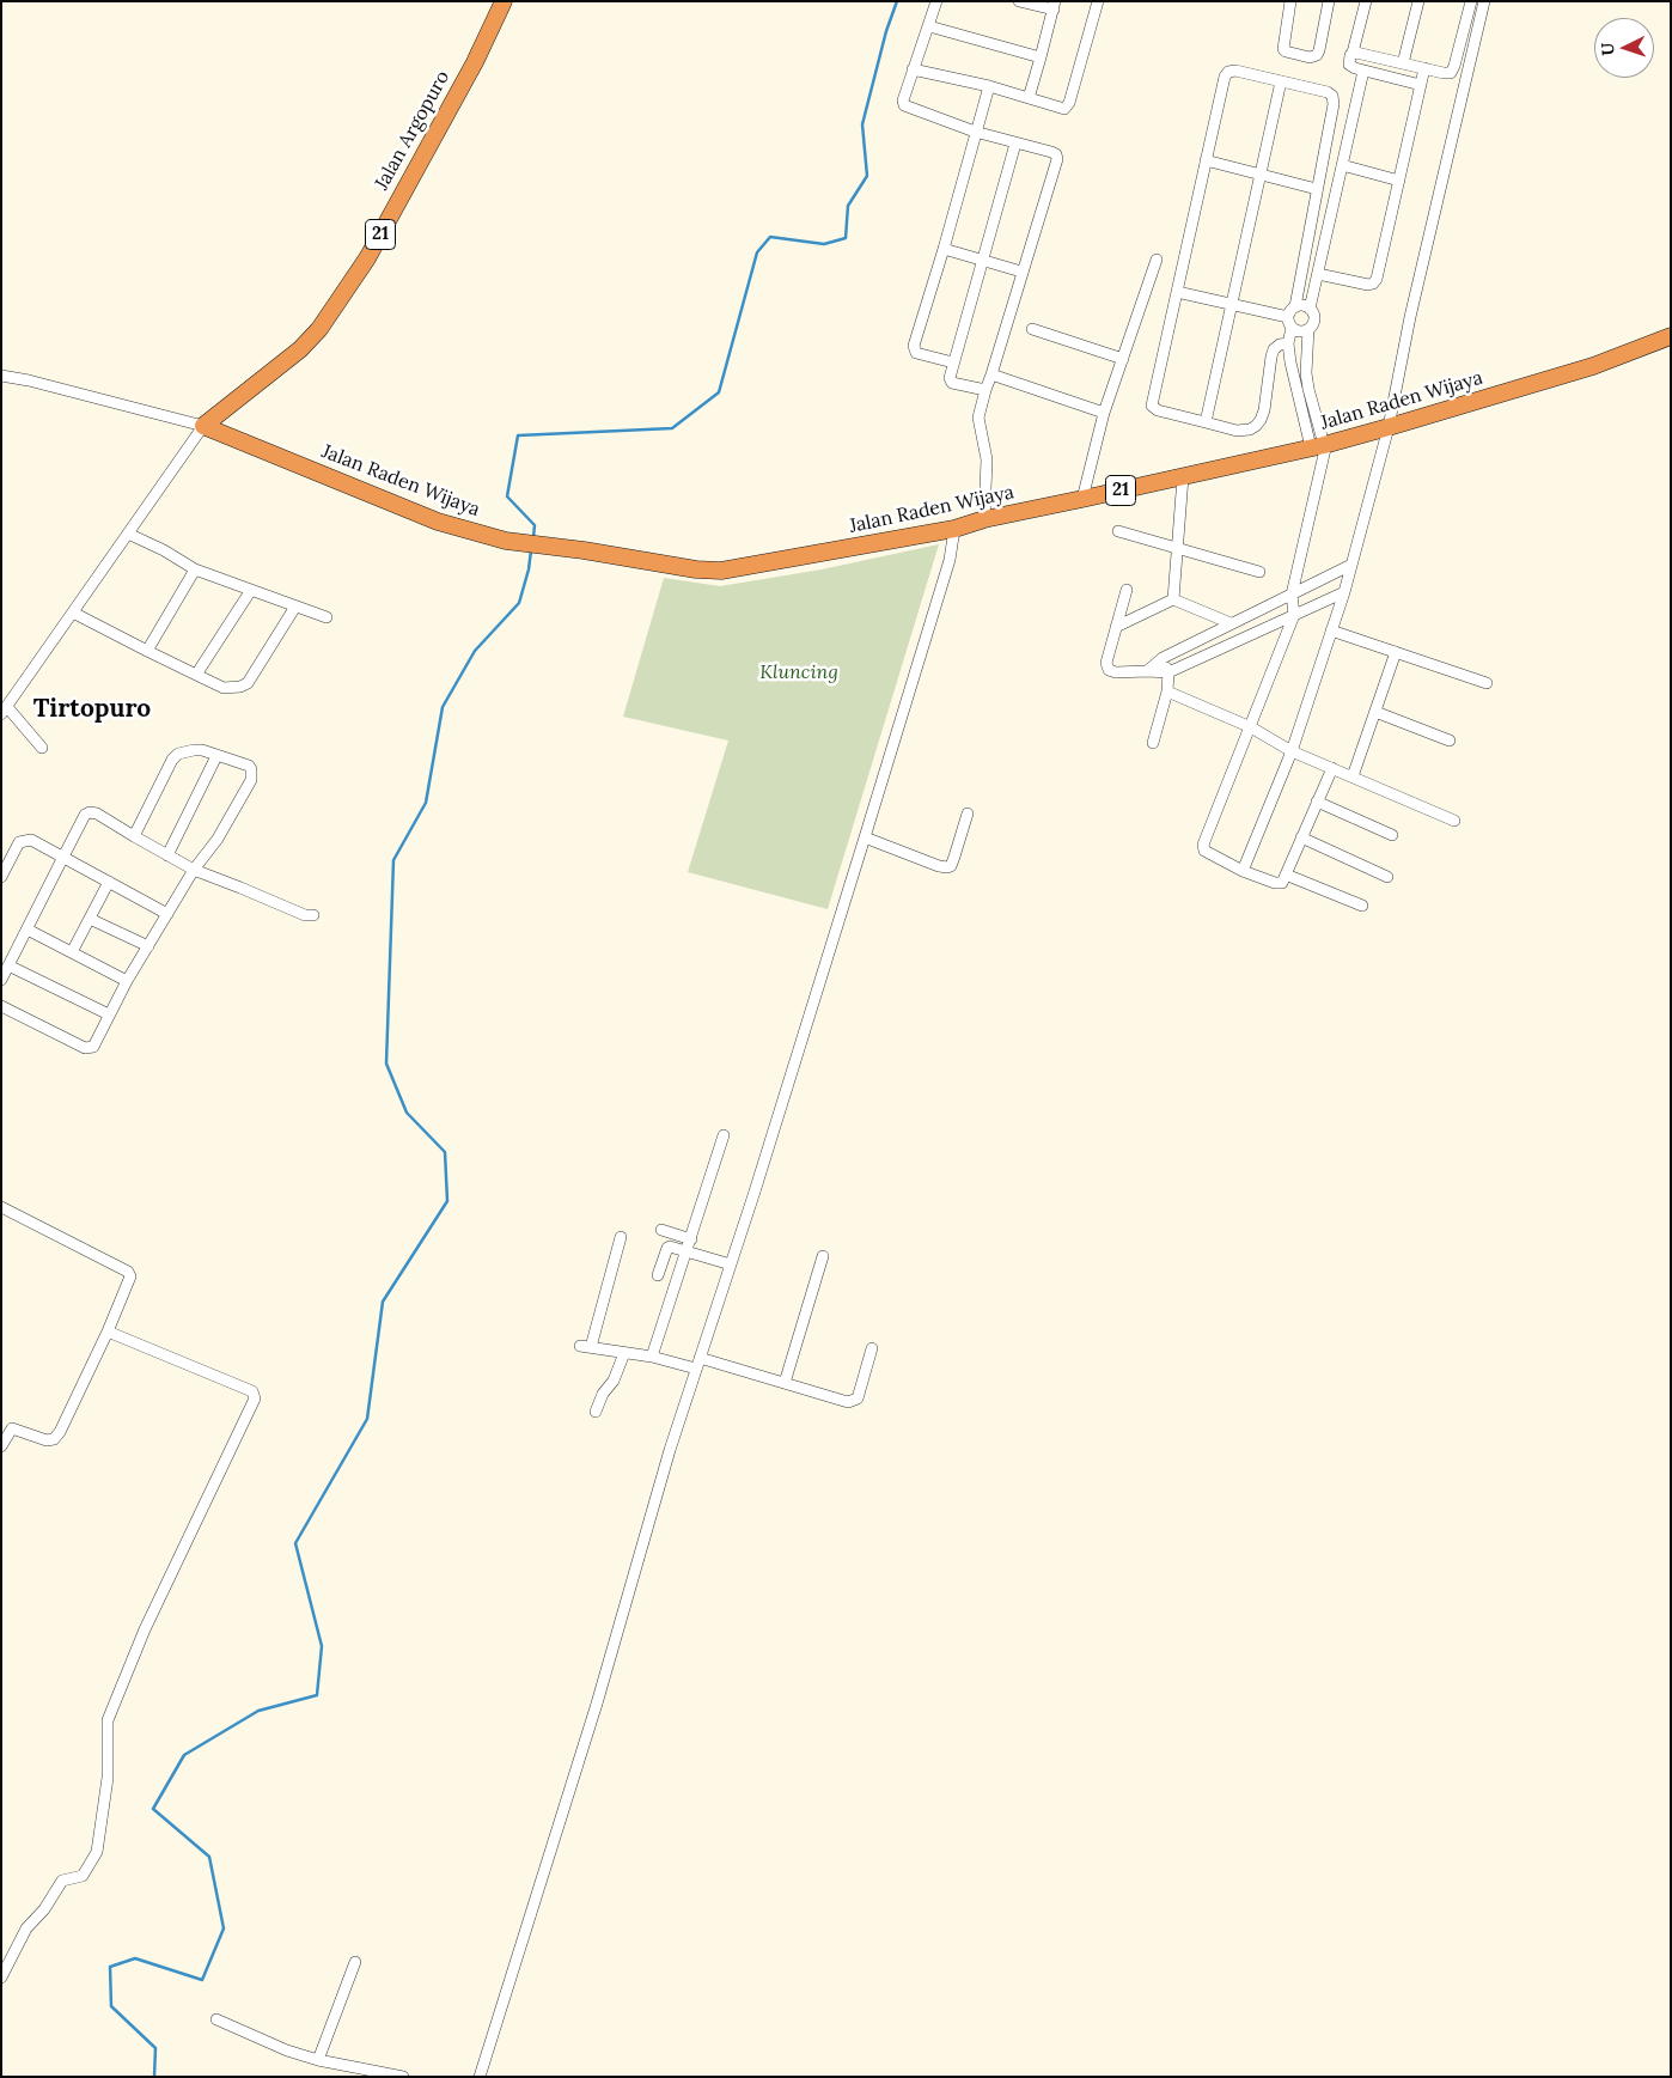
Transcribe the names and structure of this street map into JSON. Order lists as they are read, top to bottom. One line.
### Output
{"streets":{"highway":["Jalan Argopuro","21","Jalan Raden Wijaya"]},"crossings":[["Jalan Argopuro","Jalan Raden Wijaya"]],"districts":["Tirtopuro"],"parks":["Kluncing"],"north":"left"}
